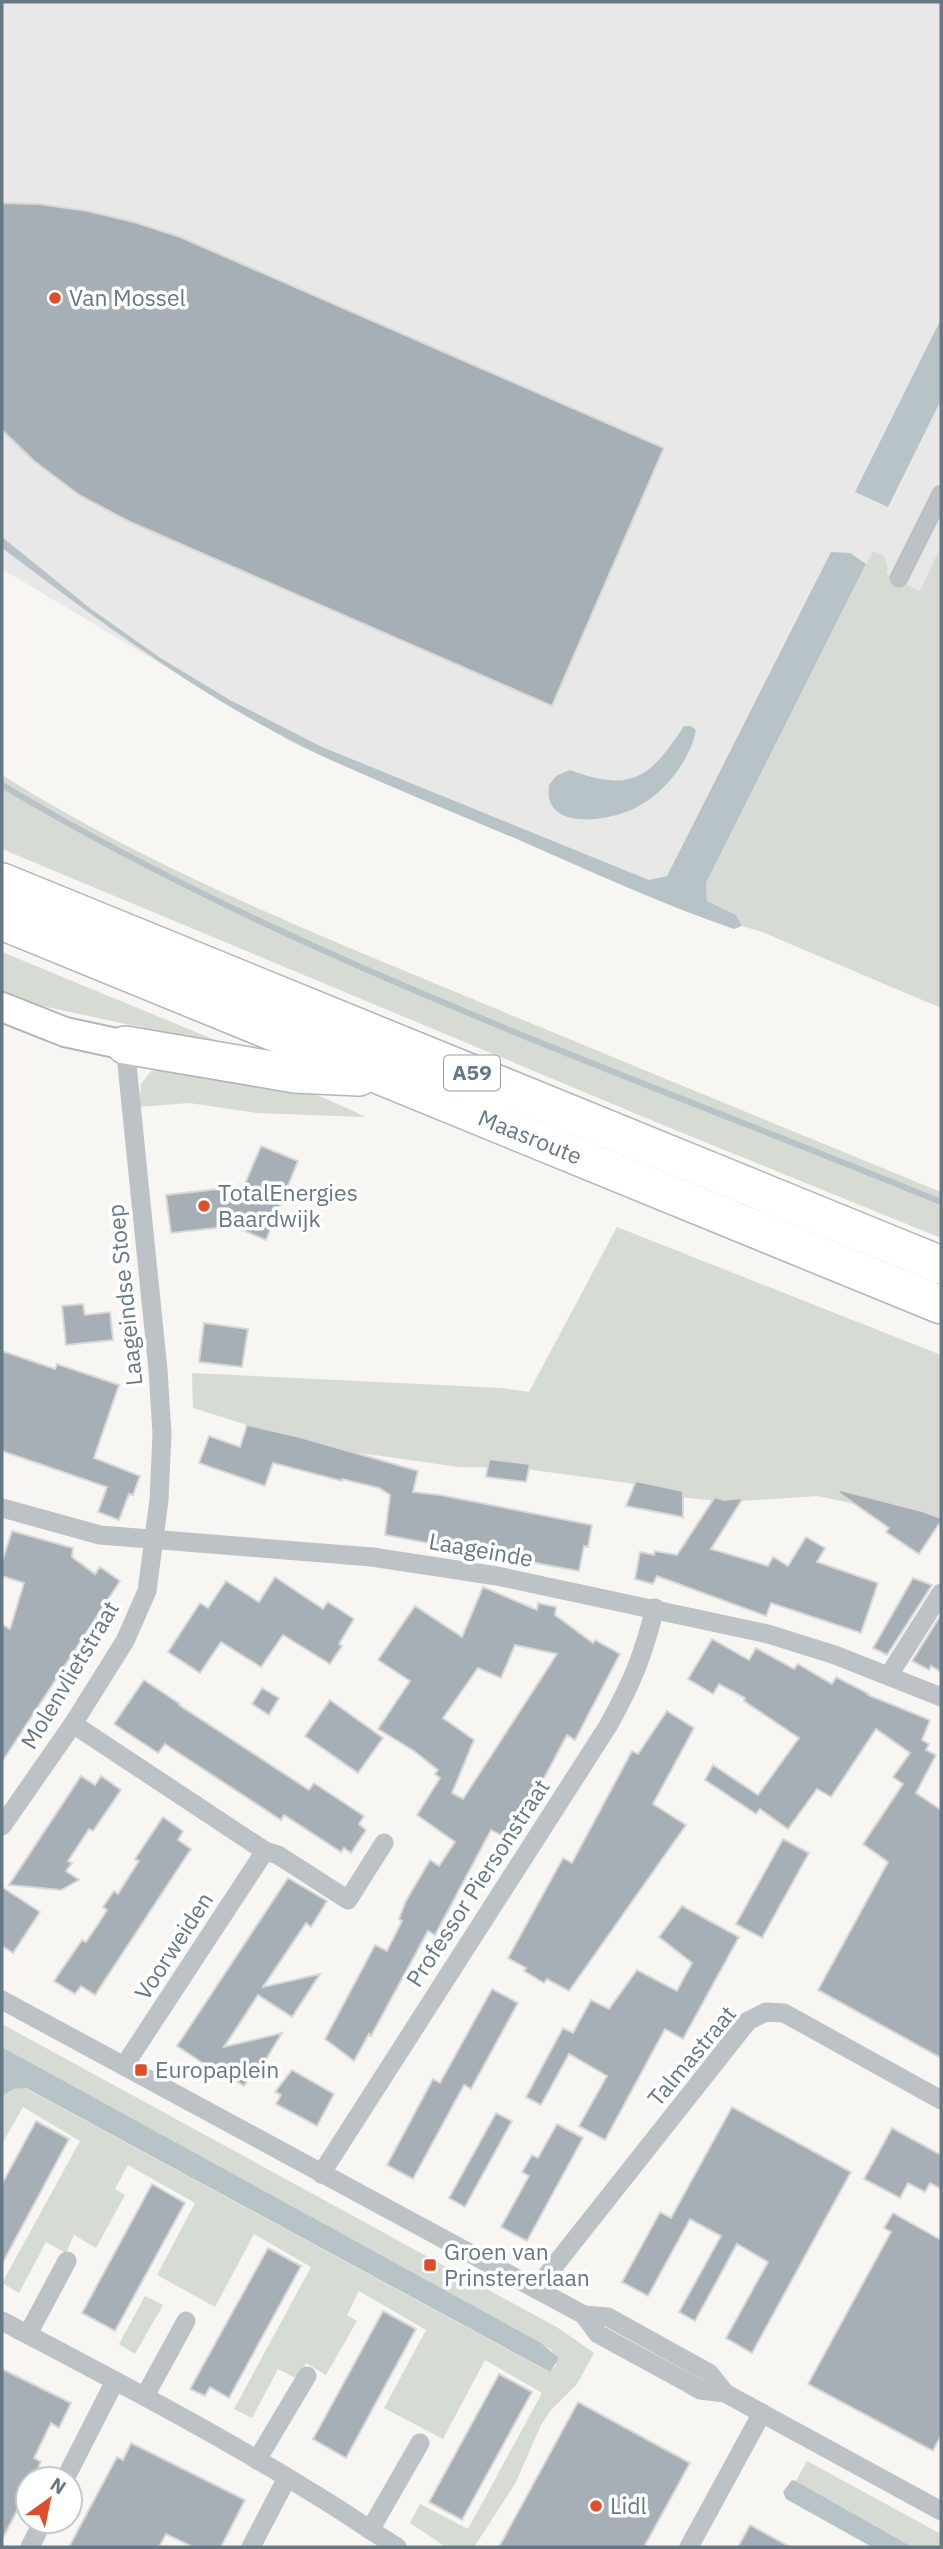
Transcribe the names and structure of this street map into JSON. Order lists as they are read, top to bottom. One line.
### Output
{"streets":{"highway":["A59","Maasroute"],"street":["Laageindse Stoep","Laageinde","Molenvlietstraat","Professor Piersonstraat","Voorweiden","Talmastraat"]},"crossings":[["A59","Maasroute"],["A59","Laageindse Stoep"],["Laageindse Stoep","Laageinde"],["Laageindse Stoep","Molenvlietstraat"],["Laageinde","Molenvlietstraat"],["Laageinde","Professor Piersonstraat"]],"places":{"other":["Van Mossel","TotalEnergies Baardwijk","Lidl"],"transit":["Europaplein","Groen van Prinstererlaan"]},"north":"top right"}
